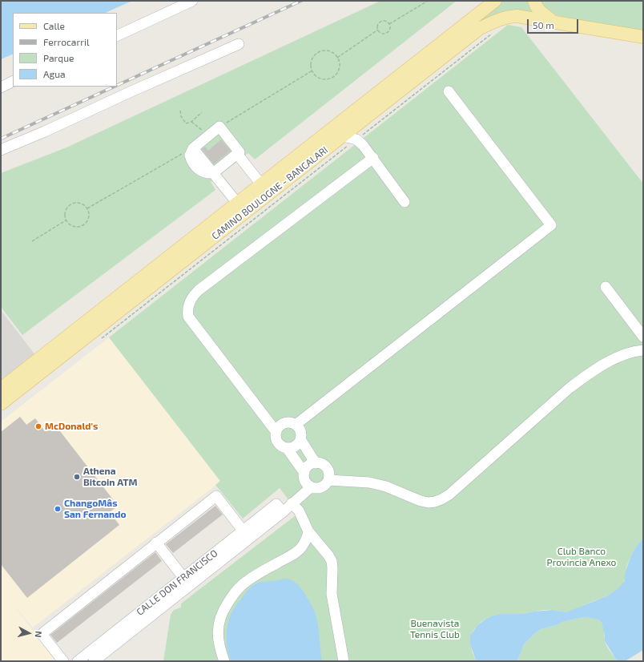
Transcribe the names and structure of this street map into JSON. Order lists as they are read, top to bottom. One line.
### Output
{"streets":{"main road":["CAMINO BOULOGNE - BANCALARI"],"street":["CALLE DON FRANCISCO"]},"parks":["Club Banco Provincia Anexo","Buenavista Tennis Club"],"places":["McDonald's","Athena Bitcoin ATM","ChangoMâs San Fernando"],"legend":["Calle","Ferrocarril","Parque","Agua"],"scale_bar":"50 m","north":"right"}
